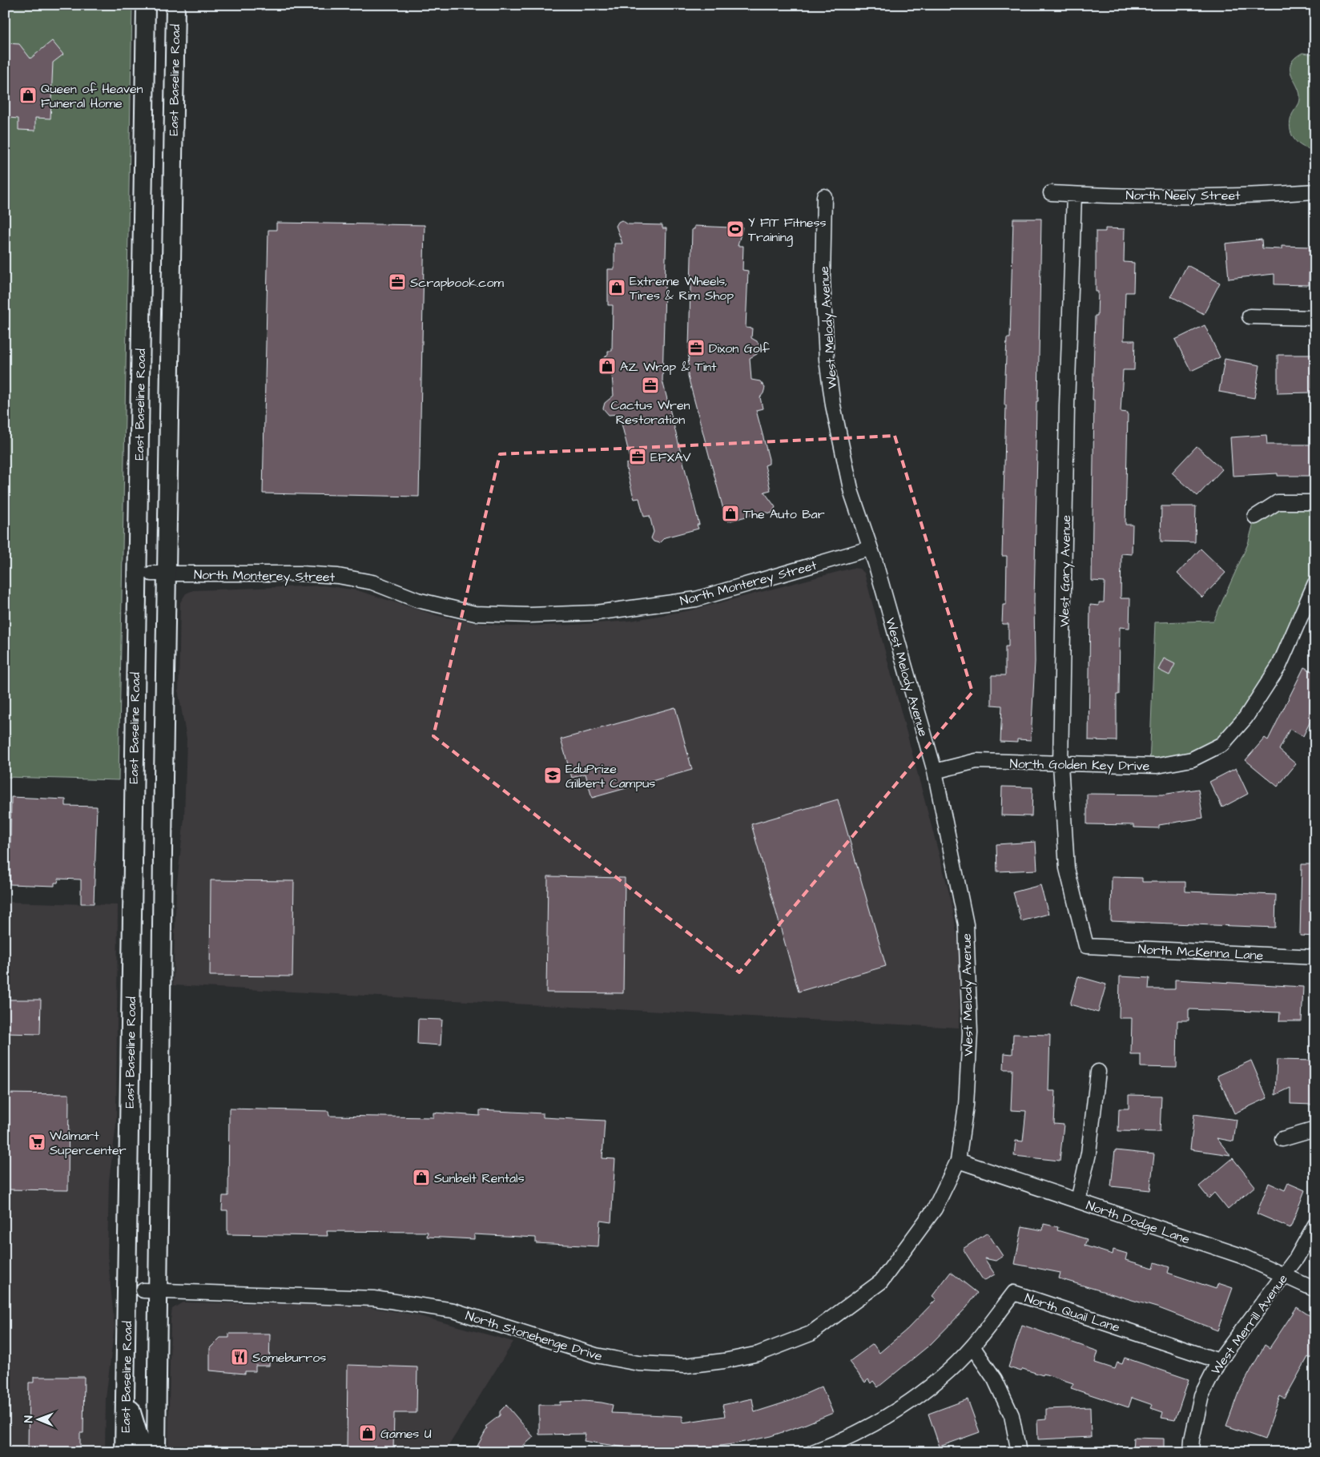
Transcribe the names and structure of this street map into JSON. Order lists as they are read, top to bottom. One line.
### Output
{"streets":{"main road":["East Baseline Road"],"street":["North Neely Street","West Melody Avenue","West Gary Avenue","North Monterey Street","North Golden Key Drive","North McKenna Lane","North Dodge Lane","North Quail Lane","West Merrill Avenue","North Stonehenge Drive"]},"crossings":[["East Baseline Road","North Monterey Street"],["East Baseline Road","North Stonehenge Drive"],["North Neely Street","West Gary Avenue"],["West Melody Avenue","North Monterey Street"],["West Melody Avenue","North Golden Key Drive"],["West Melody Avenue","North Dodge Lane"],["West Melody Avenue","North Stonehenge Drive"],["West Gary Avenue","North Golden Key Drive"],["West Gary Avenue","North McKenna Lane"],["North Dodge Lane","West Merrill Avenue"],["North Dodge Lane","North Stonehenge Drive"],["North Quail Lane","West Merrill Avenue"]],"places":{"shop":["Queen of Heaven Funeral Home","Extreme Wheels, Tires & Rim Shop","AZ Wrap & Tint","The Auto Bar","Sunbelt Rentals","Games U"],"sports":["Y FIT Fitness Training"],"office":["Scrapbook.com","Dixon Golf","Cactus Wren Restoration","EFXAV"],"school or university":["EduPrize Gilbert Campus"],"supermarket":["Walmart Supercenter"],"restaurant":["Someburros"]},"north":"left"}
